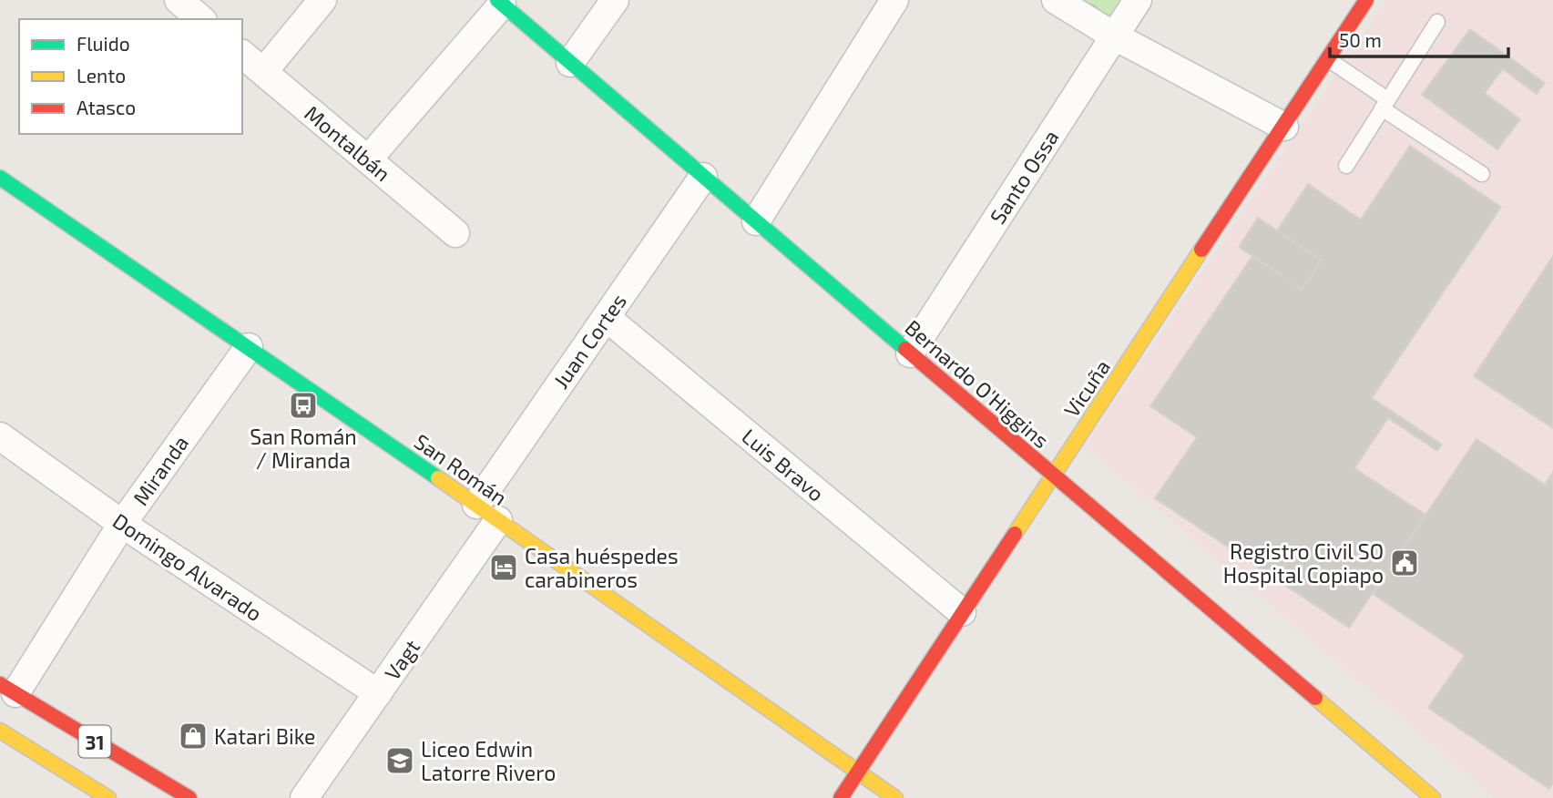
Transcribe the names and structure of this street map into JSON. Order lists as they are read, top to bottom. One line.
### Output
{"streets":{"main road":["Bernardo O'Higgins","Vicuña","San Román","31"],"street":["Montalbán","Santo Ossa","Juan Cortes","Luis Bravo","Miranda","Domingo Alvarado","Vagt"]},"crossings":[["Santo Ossa","Bernardo O'Higgins"],["Juan Cortes","Bernardo O'Higgins"],["Juan Cortes","Luis Bravo"],["Juan Cortes","San Román"],["Juan Cortes","Vagt"],["Bernardo O'Higgins","Vicuña"],["Vicuña","Luis Bravo"],["Vicuña","San Román"],["San Román","Miranda"],["San Román","Vagt"],["Miranda","Domingo Alvarado"],["Miranda","31"],["Domingo Alvarado","Vagt"]],"places":{"bus stop":["San Román / Miranda"],"public building":["Registro Civil SO Hospital Copiapo"],"hotel":["Casa huéspedes carabineros"],"shop":["Katari Bike"],"school or university":["Liceo Edwin Latorre Rivero"]},"legend":["Fluido","Lento","Atasco"],"scale_bar":"50 m"}
